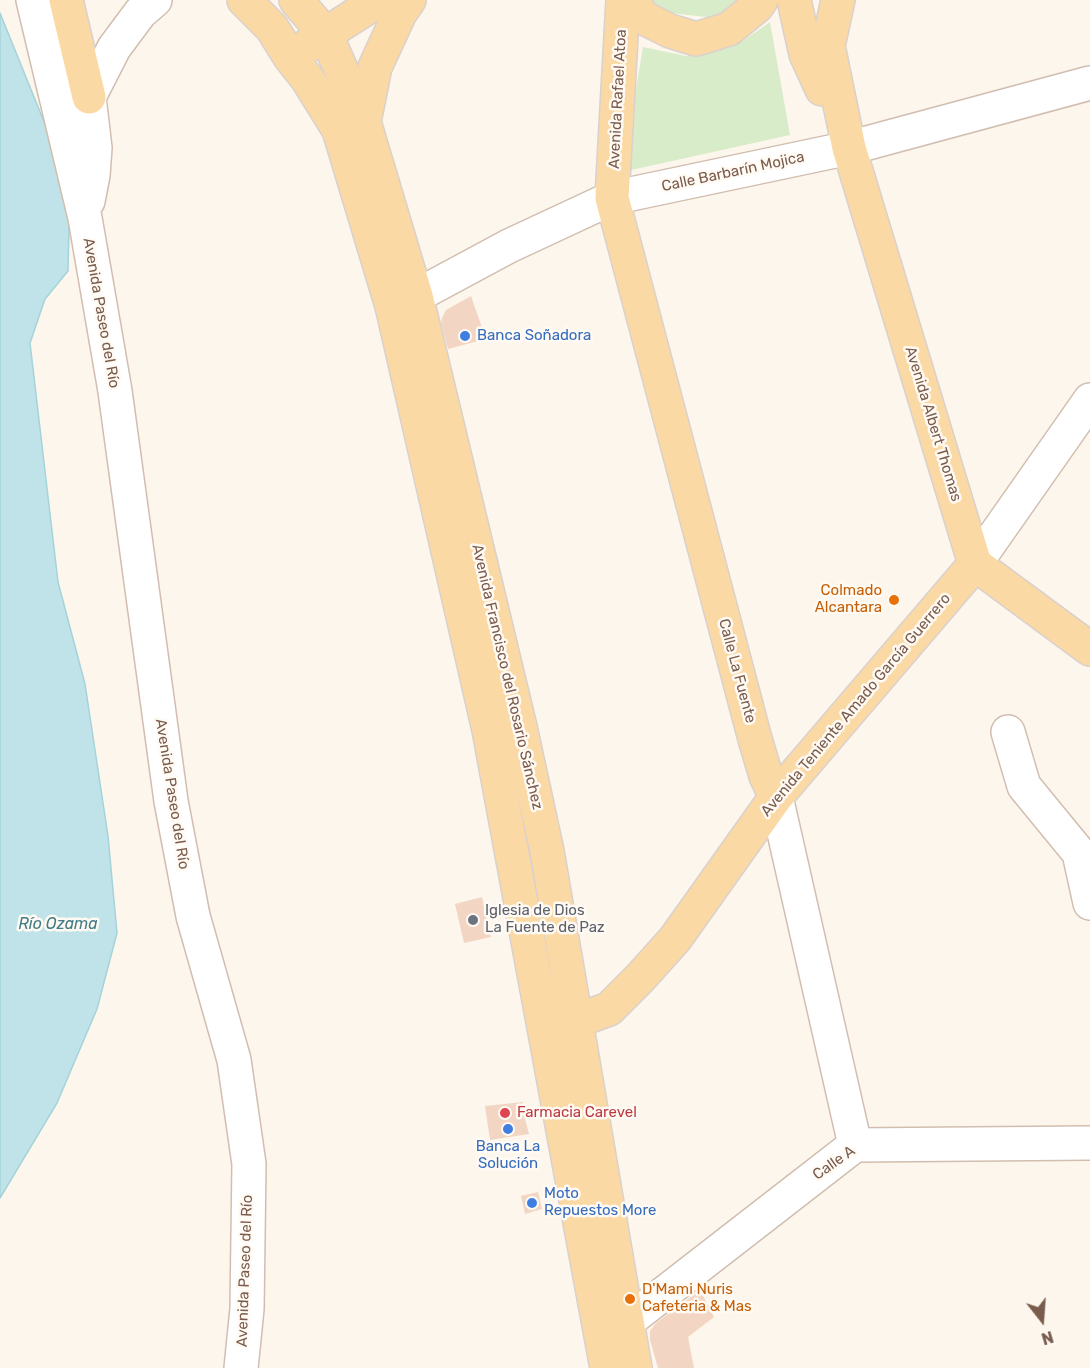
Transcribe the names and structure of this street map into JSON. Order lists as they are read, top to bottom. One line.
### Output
{"streets":{"main road":["Avenida Rafael Atoa","Avenida Albert Thomas","Calle La Fuente","Avenida Francisco del Rosario Sánchez","Avenida Teniente Amado García Guerrero"],"street":["Calle Barbarín Mojica","Avenida Paseo del Río","Calle A"]},"crossings":[["Avenida Rafael Atoa","Calle Barbarín Mojica"],["Avenida Rafael Atoa","Calle La Fuente"],["Calle Barbarín Mojica","Avenida Albert Thomas"],["Calle Barbarín Mojica","Calle La Fuente"],["Calle Barbarín Mojica","Avenida Francisco del Rosario Sánchez"],["Avenida Albert Thomas","Avenida Teniente Amado García Guerrero"],["Calle La Fuente","Avenida Teniente Amado García Guerrero"],["Calle La Fuente","Calle A"],["Avenida Francisco del Rosario Sánchez","Avenida Teniente Amado García Guerrero"],["Avenida Francisco del Rosario Sánchez","Calle A"]],"water":["Río Ozama"],"places":["Banca Soñadora","Colmado Alcantara","Iglesia de Dios La Fuente de Paz","Farmacia Carevel","Banca La Solución","Moto Repuestos More","D'Mami Nuris Cafeteria & Mas"],"north":"bottom"}
